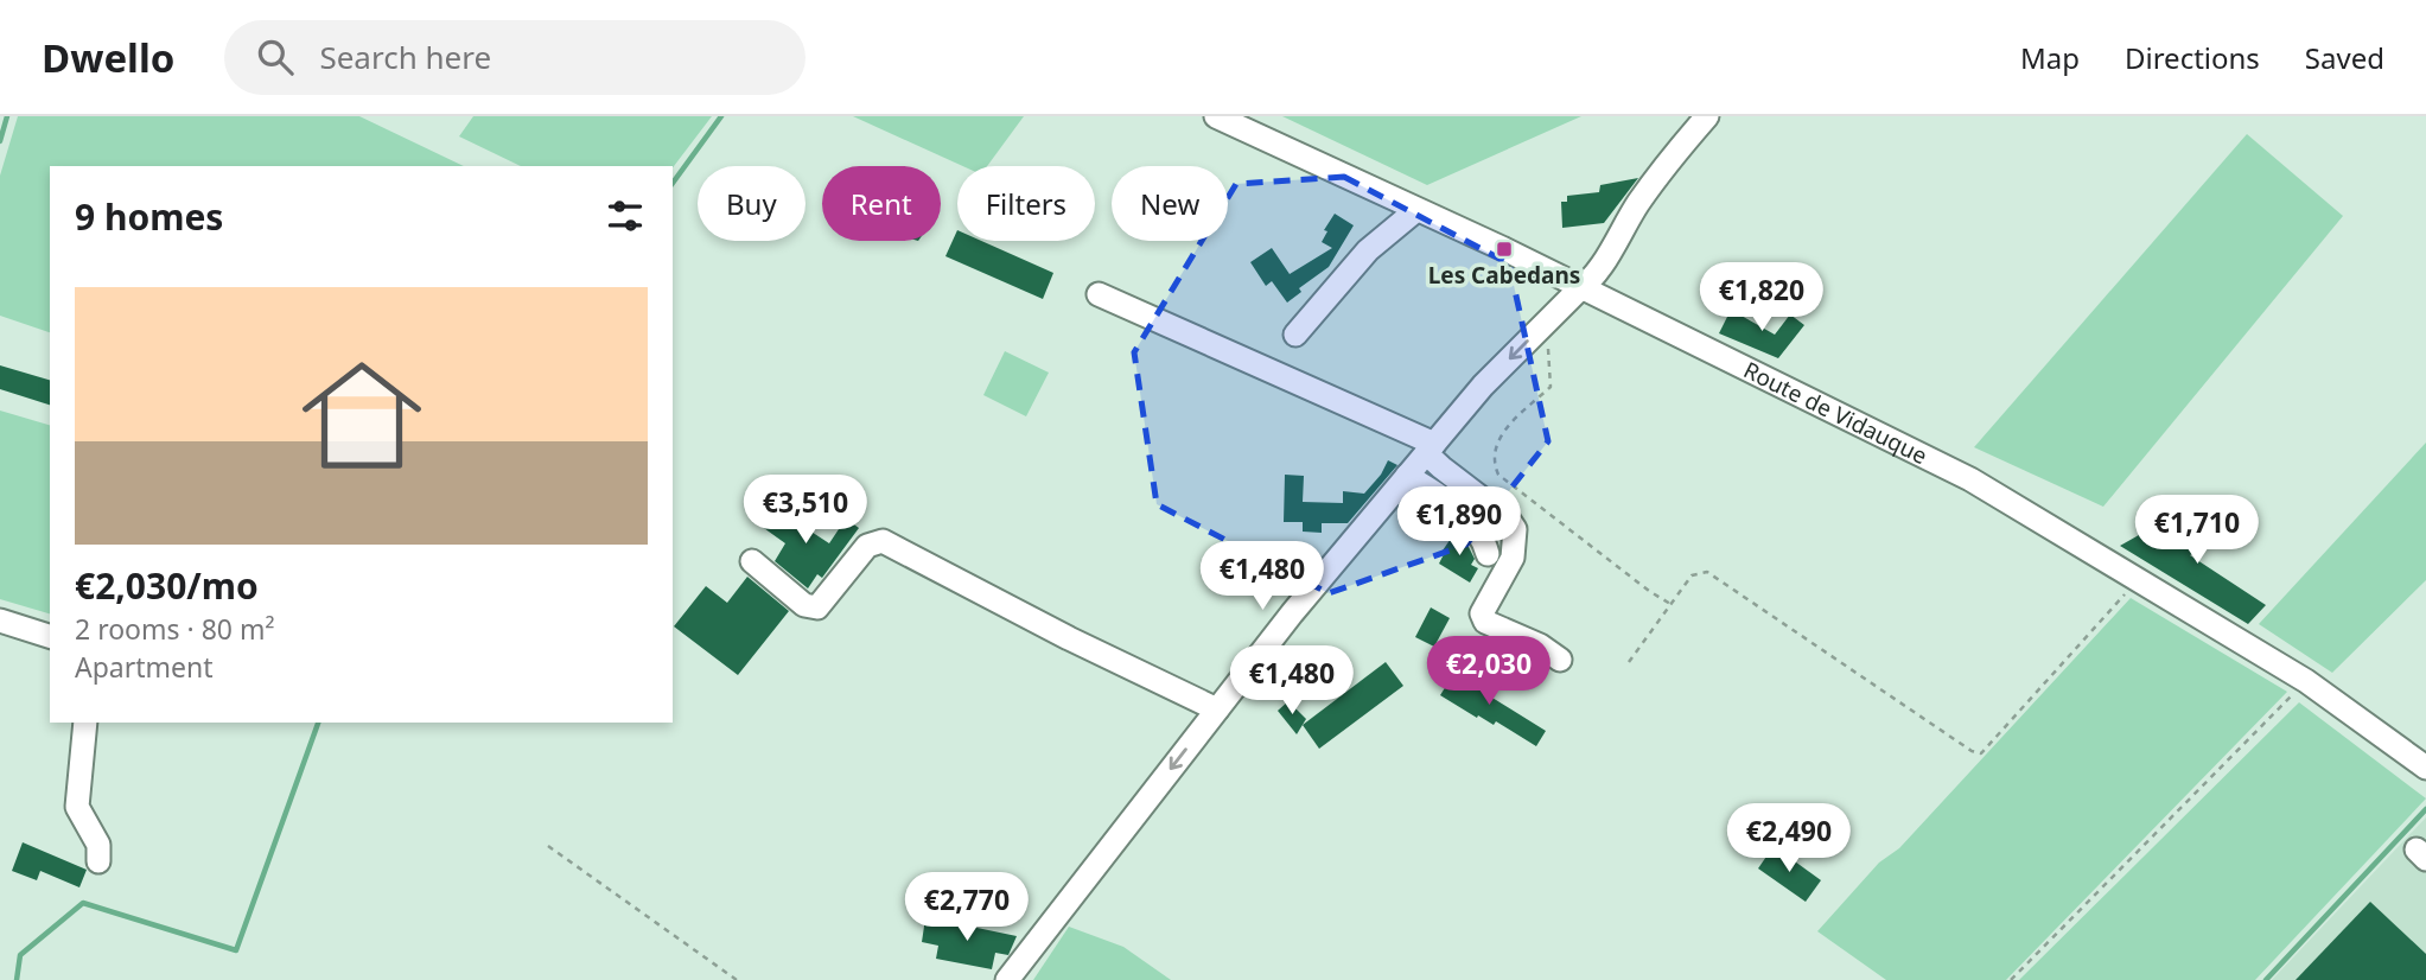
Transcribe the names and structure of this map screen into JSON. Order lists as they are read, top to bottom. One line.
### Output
{"streets":{"street":["Route de Vidauque"]},"places":{"transit":["Les Cabedans"]},"page":{"header":"Dwello","search":"Search here","nav":["Map","Directions","Saved"],"chip":["Buy","Rent","Filters","New"],"heading":"9 homes","price":["€1,820","€3,510","€1,890","€1,710","€1,480","€2,030","€1,480","€2,490","€2,770"],"list":[{"name":"€2,030/mo","note":"2 rooms · 80 m² · Apartment"}]}}
